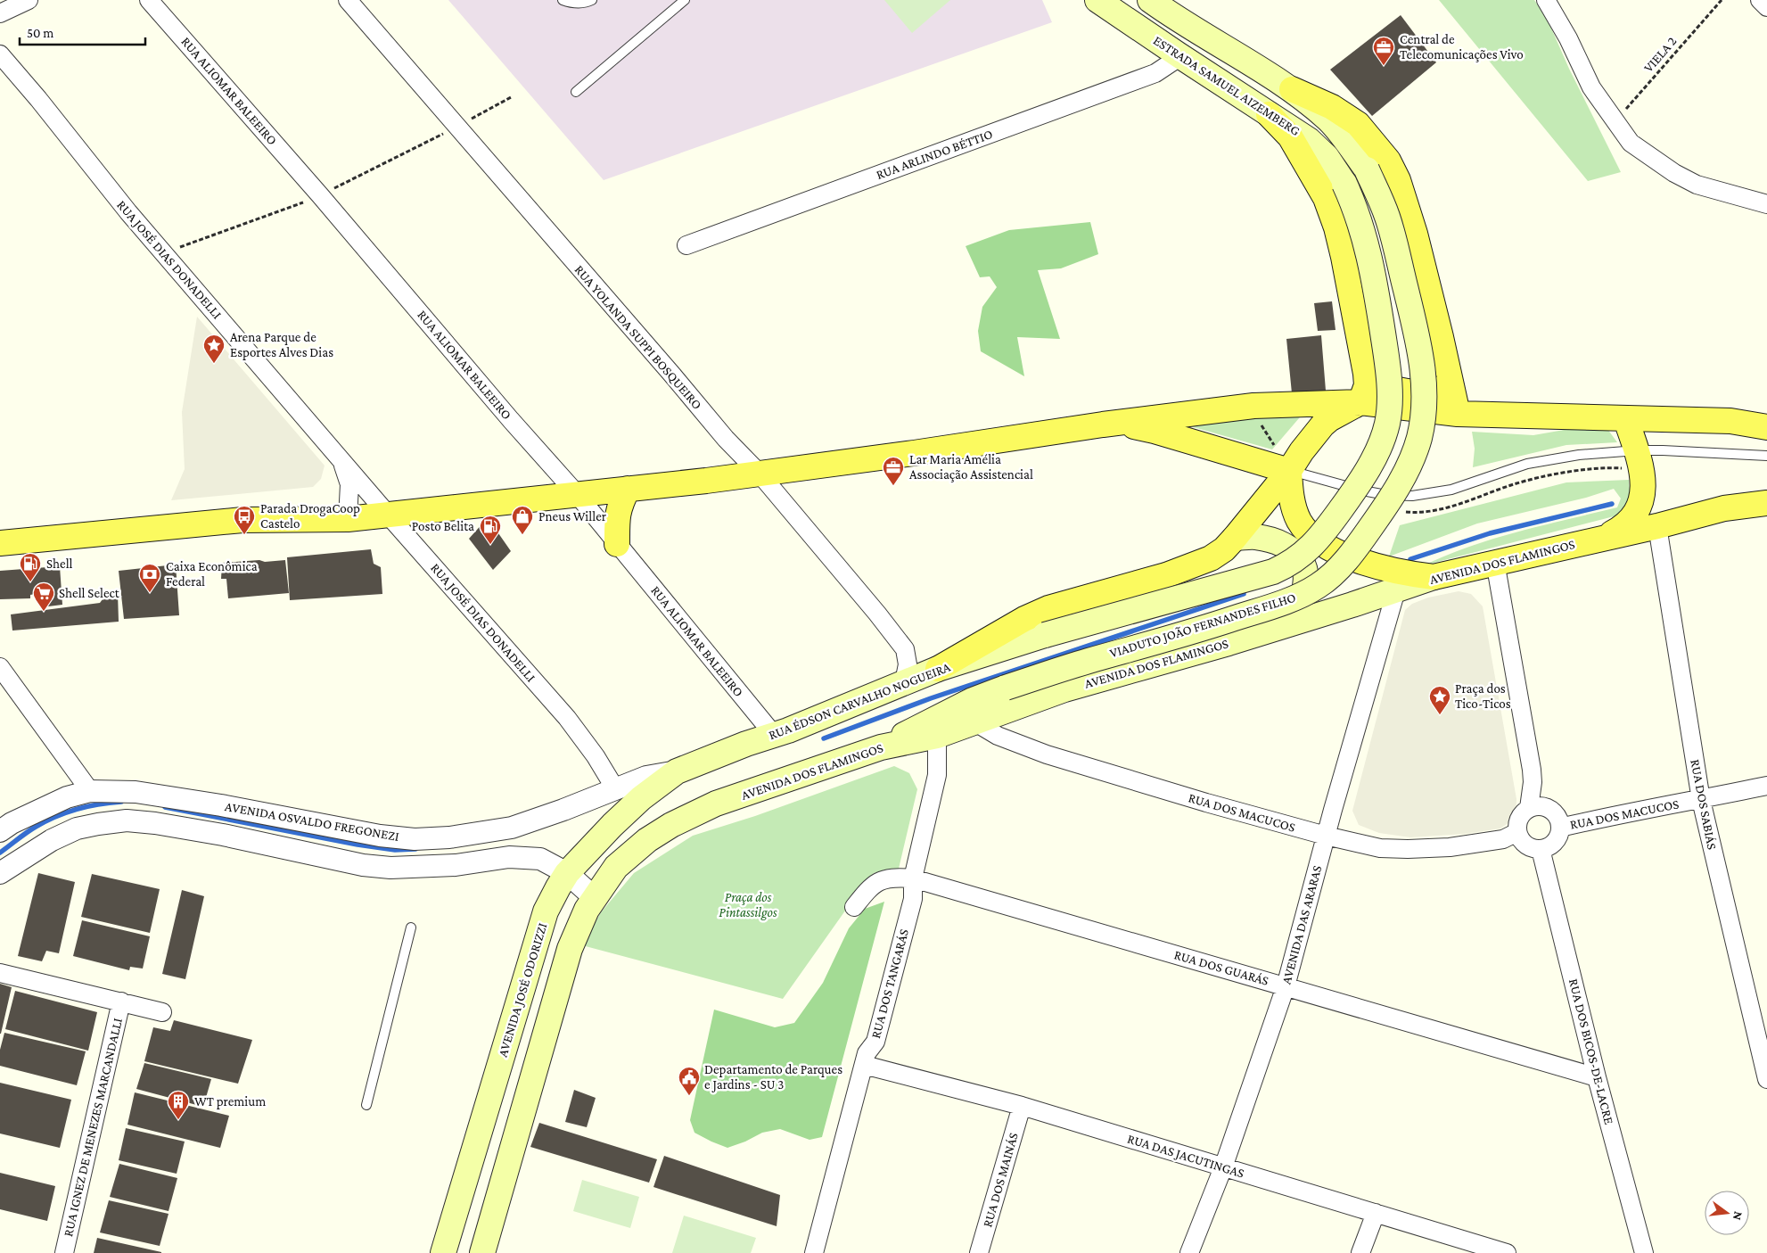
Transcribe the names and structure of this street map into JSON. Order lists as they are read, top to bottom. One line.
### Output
{"streets":{"main road":["ESTRADA SAMUEL AIZEMBERG","AVENIDA DOS FLAMINGOS","VIADUTO JOÃO FERNANDES FILHO","RUA ÉDSON CARVALHO NOGUEIRA","AVENIDA JOSÉ ODORIZZI"],"street":["RUA ALIOMAR BALEEIRO","RUA ARLINDO BÉTTIO","RUA JOSÉ DIAS DONADELLI","RUA YOLANDA SUPPI BOSQUEIRO","RUA DOS SABIÁS","RUA DOS MACUCOS","AVENIDA OSVALDO FREGONEZI","AVENIDA DAS ARARAS","RUA DOS GUARÁS","RUA DOS TANGARÁS","RUA DOS BICOS-DE-LACRE","RUA IGNEZ DE MENEZES MARCANDALLI","RUA DAS JACUTINGAS","RUA DOS MAINÁS"],"path":["VIELA 2"]},"crossings":[["ESTRADA SAMUEL AIZEMBERG","RUA ARLINDO BÉTTIO"],["ESTRADA SAMUEL AIZEMBERG","RUA ÉDSON CARVALHO NOGUEIRA"],["RUA ALIOMAR BALEEIRO","RUA ÉDSON CARVALHO NOGUEIRA"],["RUA JOSÉ DIAS DONADELLI","AVENIDA OSVALDO FREGONEZI"],["RUA YOLANDA SUPPI BOSQUEIRO","RUA ÉDSON CARVALHO NOGUEIRA"],["AVENIDA DOS FLAMINGOS","VIADUTO JOÃO FERNANDES FILHO"],["AVENIDA DOS FLAMINGOS","RUA DOS SABIÁS"],["AVENIDA DOS FLAMINGOS","RUA DOS MACUCOS"],["AVENIDA DOS FLAMINGOS","AVENIDA DAS ARARAS"],["AVENIDA DOS FLAMINGOS","RUA DOS TANGARÁS"],["RUA ÉDSON CARVALHO NOGUEIRA","AVENIDA OSVALDO FREGONEZI"],["RUA ÉDSON CARVALHO NOGUEIRA","AVENIDA JOSÉ ODORIZZI"],["RUA DOS SABIÁS","RUA DOS MACUCOS"],["RUA DOS MACUCOS","AVENIDA DAS ARARAS"],["RUA DOS MACUCOS","RUA DOS BICOS-DE-LACRE"],["AVENIDA OSVALDO FREGONEZI","AVENIDA JOSÉ ODORIZZI"],["AVENIDA DAS ARARAS","RUA DOS GUARÁS"],["AVENIDA DAS ARARAS","RUA DAS JACUTINGAS"],["RUA DOS GUARÁS","RUA DOS TANGARÁS"],["RUA DOS GUARÁS","RUA DOS BICOS-DE-LACRE"],["RUA DOS TANGARÁS","RUA DAS JACUTINGAS"],["RUA DAS JACUTINGAS","RUA DOS MAINÁS"]],"parks":["Praça dos Pintassilgos"],"places":{"office":["Central de Telecomunicações Vivo","Lar Maria Amélia Associação Assistencial"],"place":["Arena Parque de Esportes Alves Dias","Praça dos Tico-Ticos"],"bus stop":["Parada DrogaCoop Castelo"],"shop":["Pneus Willer"],"fuel station":["Posto Belita","Shell"],"bank":["Caixa Econômica Federal"],"supermarket":["Shell Select"],"public building":["Departamento de Parques e Jardins - SU 3"],"building":["WT premium"]},"scale_bar":"50 m","north":"right"}
